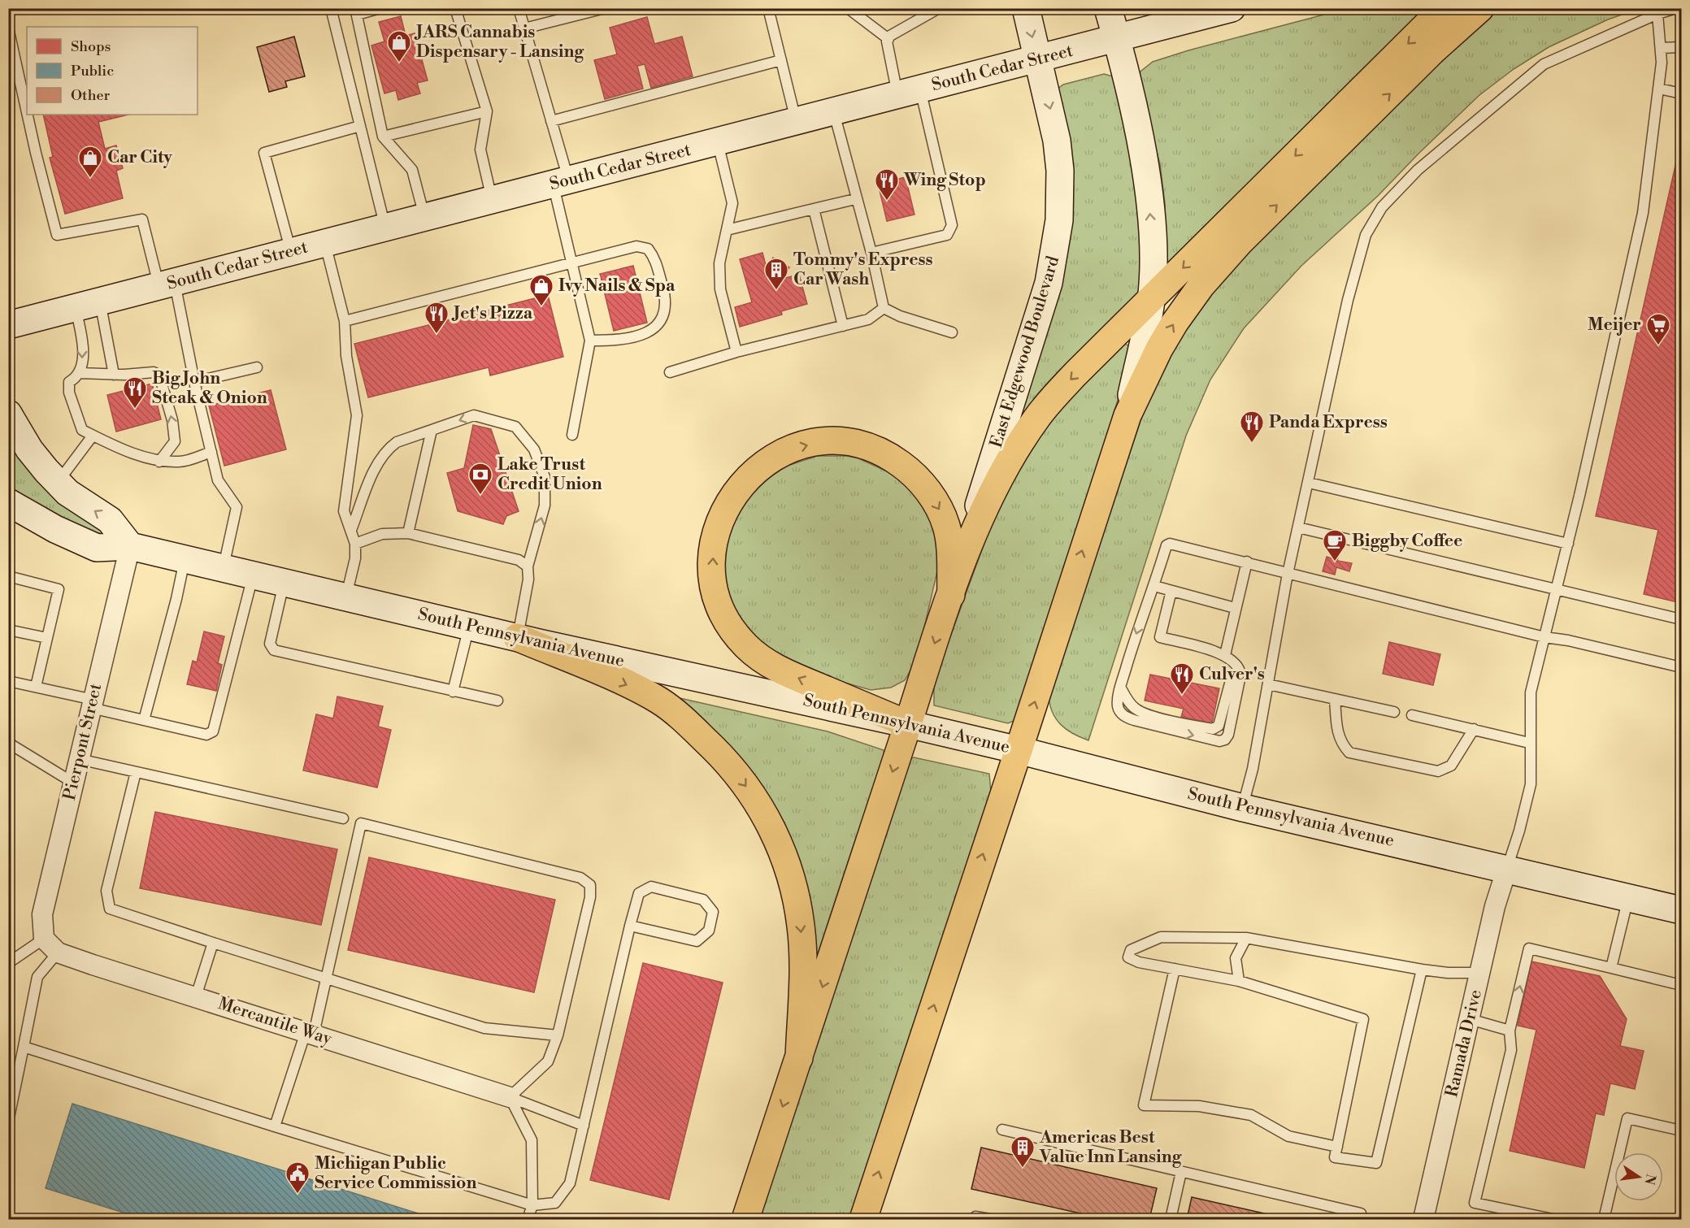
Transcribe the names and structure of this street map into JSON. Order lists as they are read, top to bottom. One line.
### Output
{"streets":{"main road":["South Cedar Street","East Edgewood Boulevard","South Pennsylvania Avenue"],"street":["Pierpont Street","Mercantile Way","Ramada Drive"]},"crossings":[["South Cedar Street","East Edgewood Boulevard"],["South Pennsylvania Avenue","Pierpont Street"],["South Pennsylvania Avenue","Ramada Drive"],["Pierpont Street","Mercantile Way"]],"places":{"shop":["JARS Cannabis Dispensary - Lansing","Car City","Ivy Nails & Spa"],"restaurant":["Wing Stop","Jet's Pizza","Big John Steak & Onion","Panda Express","Culver's"],"building":["Tommy's Express Car Wash","Americas Best Value Inn Lansing"],"supermarket":["Meijer"],"bank":["Lake Trust Credit Union"],"cafe":["Biggby Coffee"],"public building":["Michigan Public Service Commission"]},"legend":["Shops","Public","Other"],"north":"right"}
